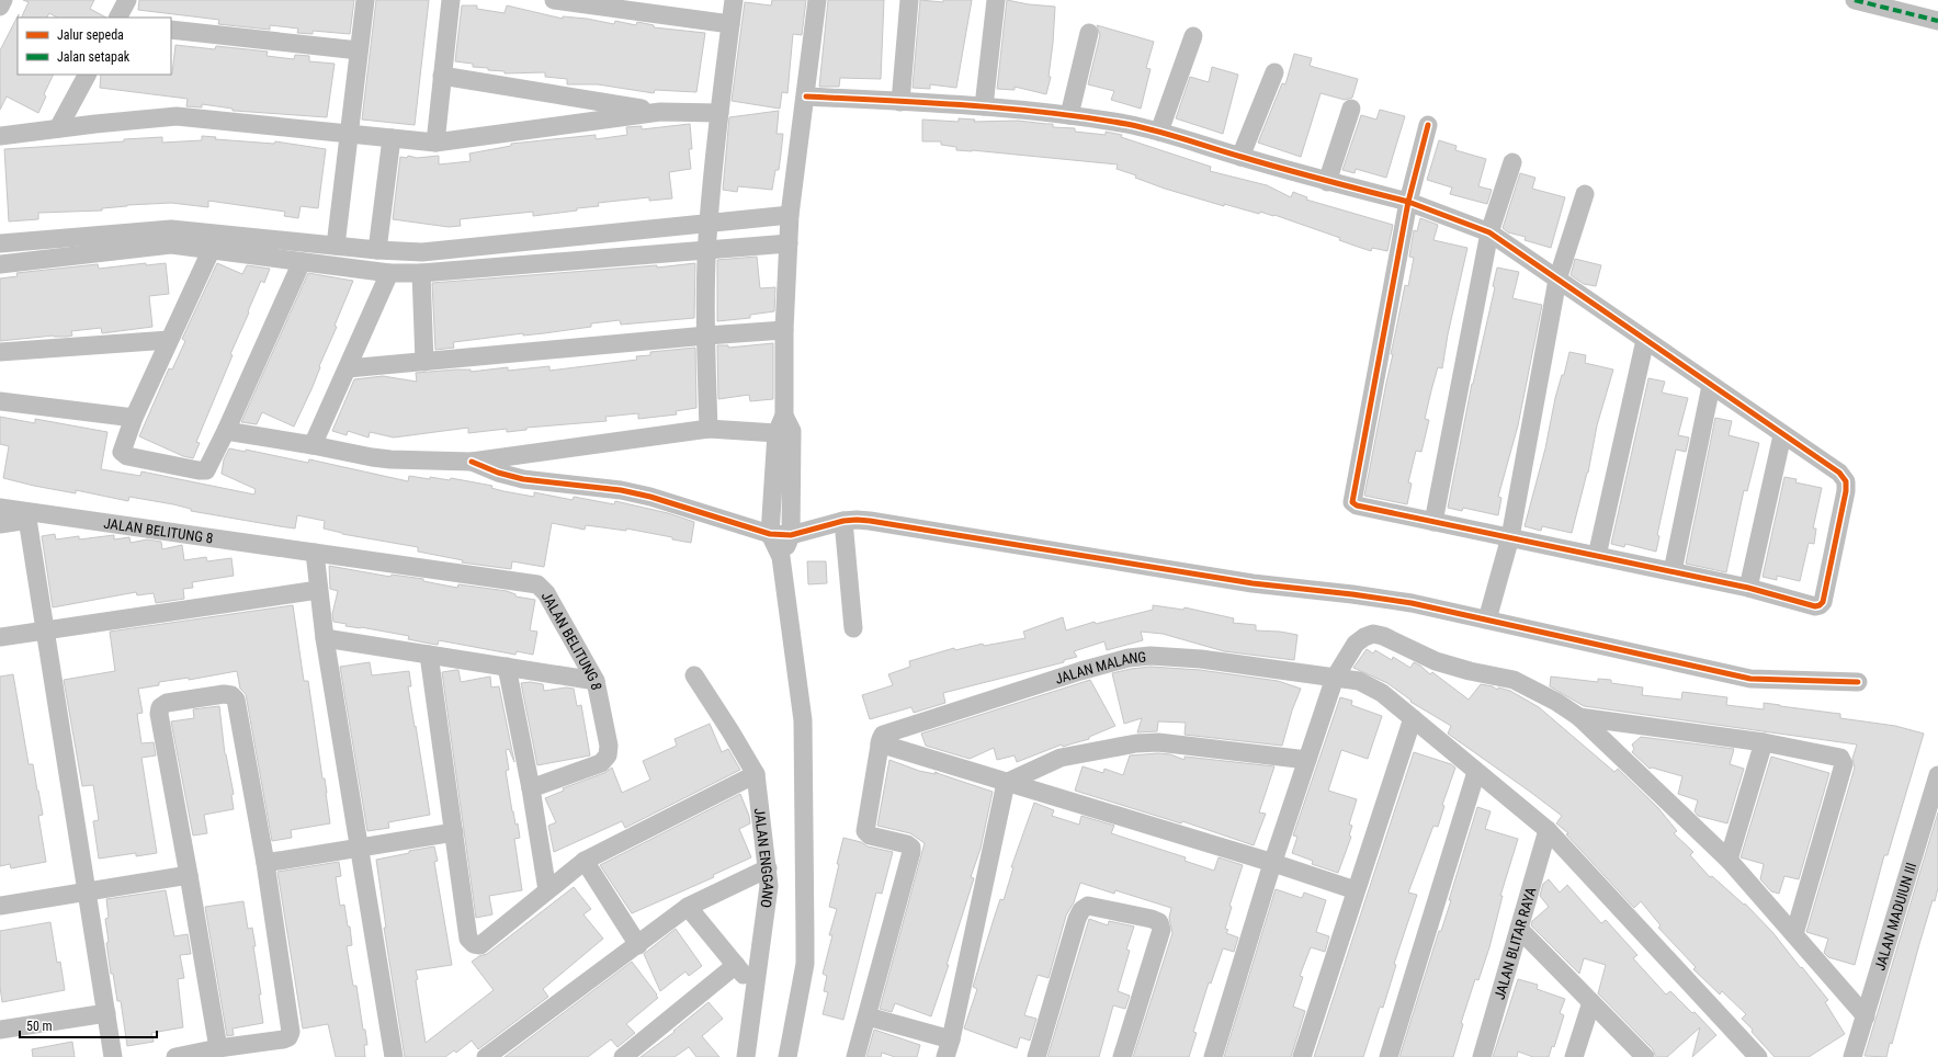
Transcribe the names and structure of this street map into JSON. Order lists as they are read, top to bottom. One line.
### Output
{"streets":{"street":["JALAN BELITUNG 8","JALAN MALANG","JALAN ENGGANO","JALAN MADUIUN III","JALAN BLITAR RAYA"]},"crossings":[["JALAN MALANG","JALAN BLITAR RAYA"]],"legend":["Jalur sepeda","Jalan setapak"],"scale_bar":"50 m"}
